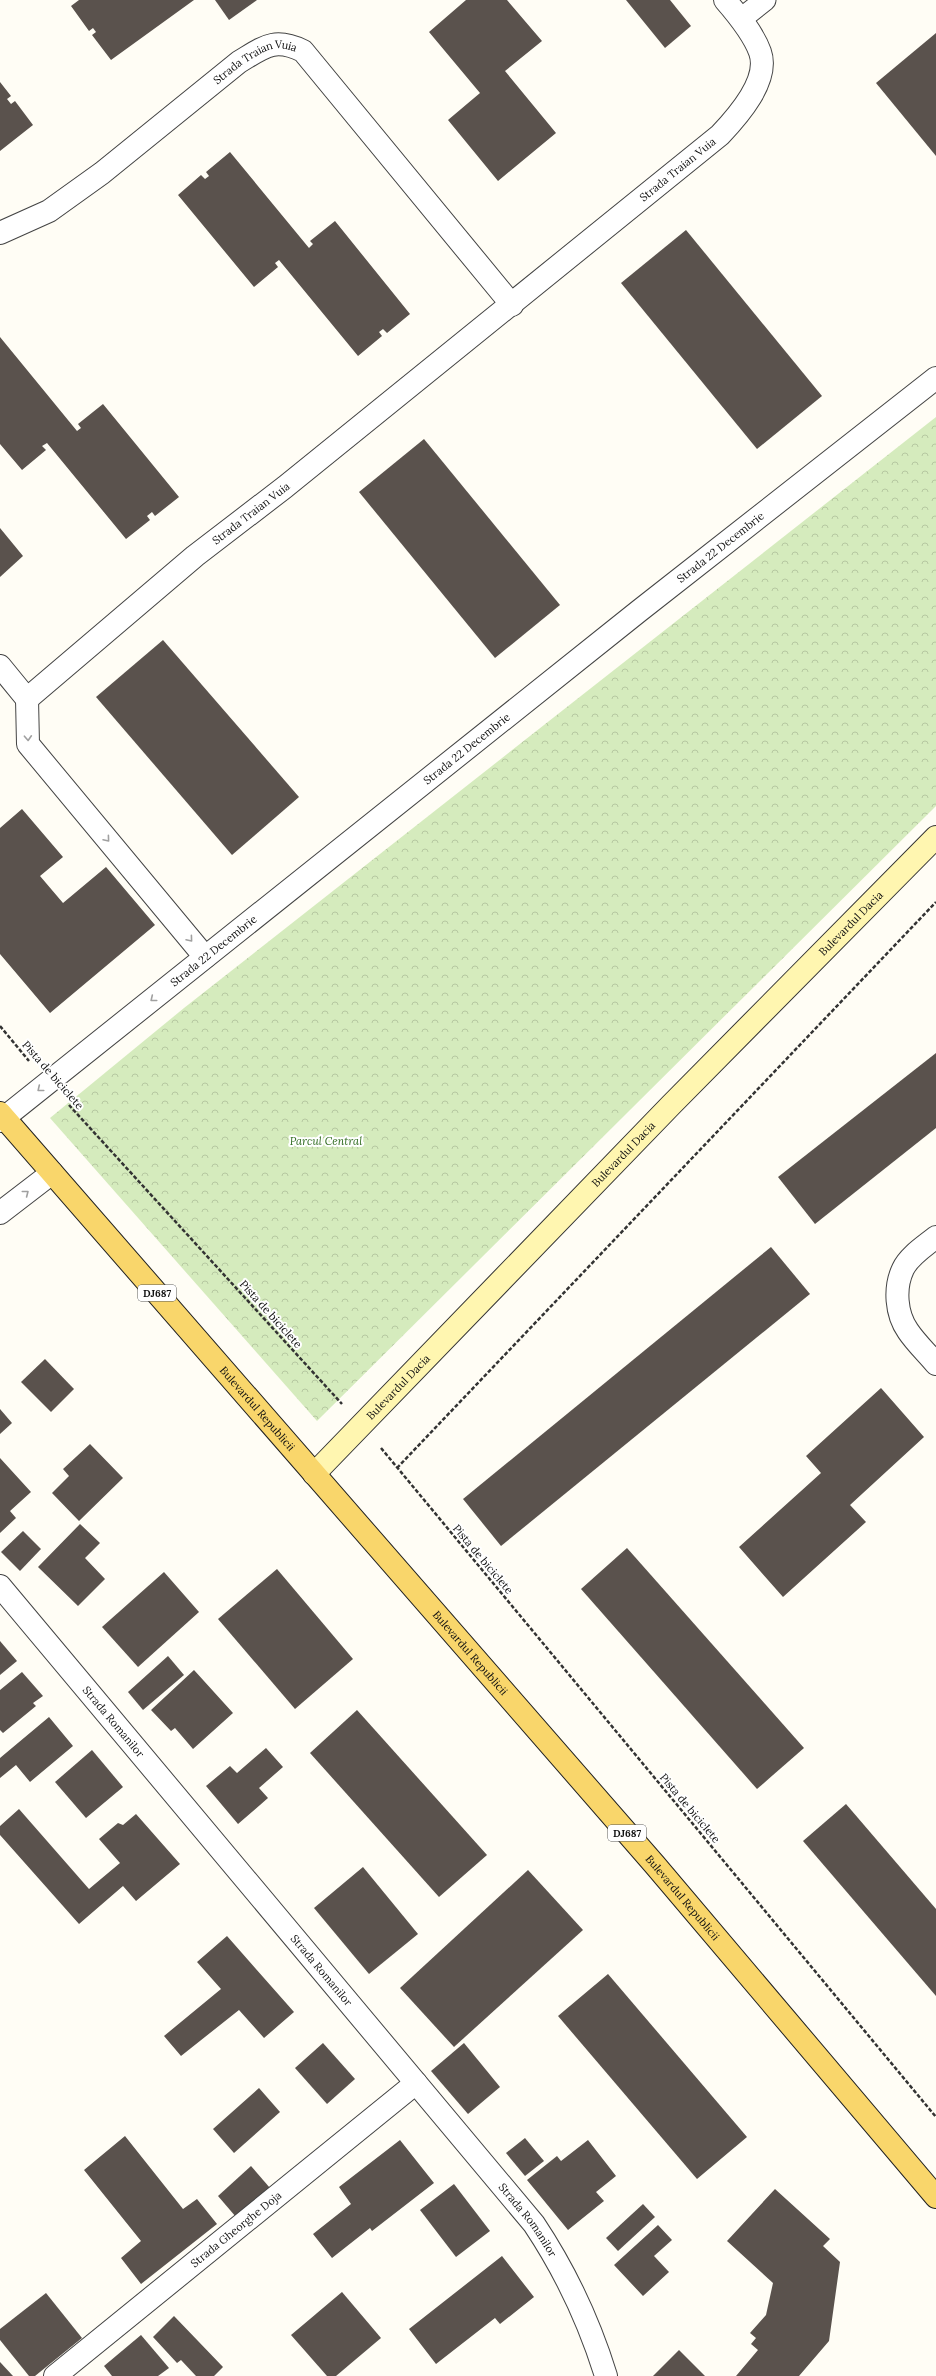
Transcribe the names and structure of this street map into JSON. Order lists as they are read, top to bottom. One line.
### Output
{"streets":{"main road":["Bulevardul Dacia","DJ687","Bulevardul Republicii"],"street":["Strada Traian Vuia","Strada 22 Decembrie","Strada Romanilor","Strada Gheorghe Doja"],"path":["Pista de biciclete"]},"crossings":[["Strada 22 Decembrie","Pista de biciclete"],["Strada 22 Decembrie","Bulevardul Republicii"],["Bulevardul Dacia","Pista de biciclete"],["Bulevardul Dacia","Bulevardul Republicii"],["Strada Romanilor","Strada Gheorghe Doja"]],"parks":["Parcul Central"]}
